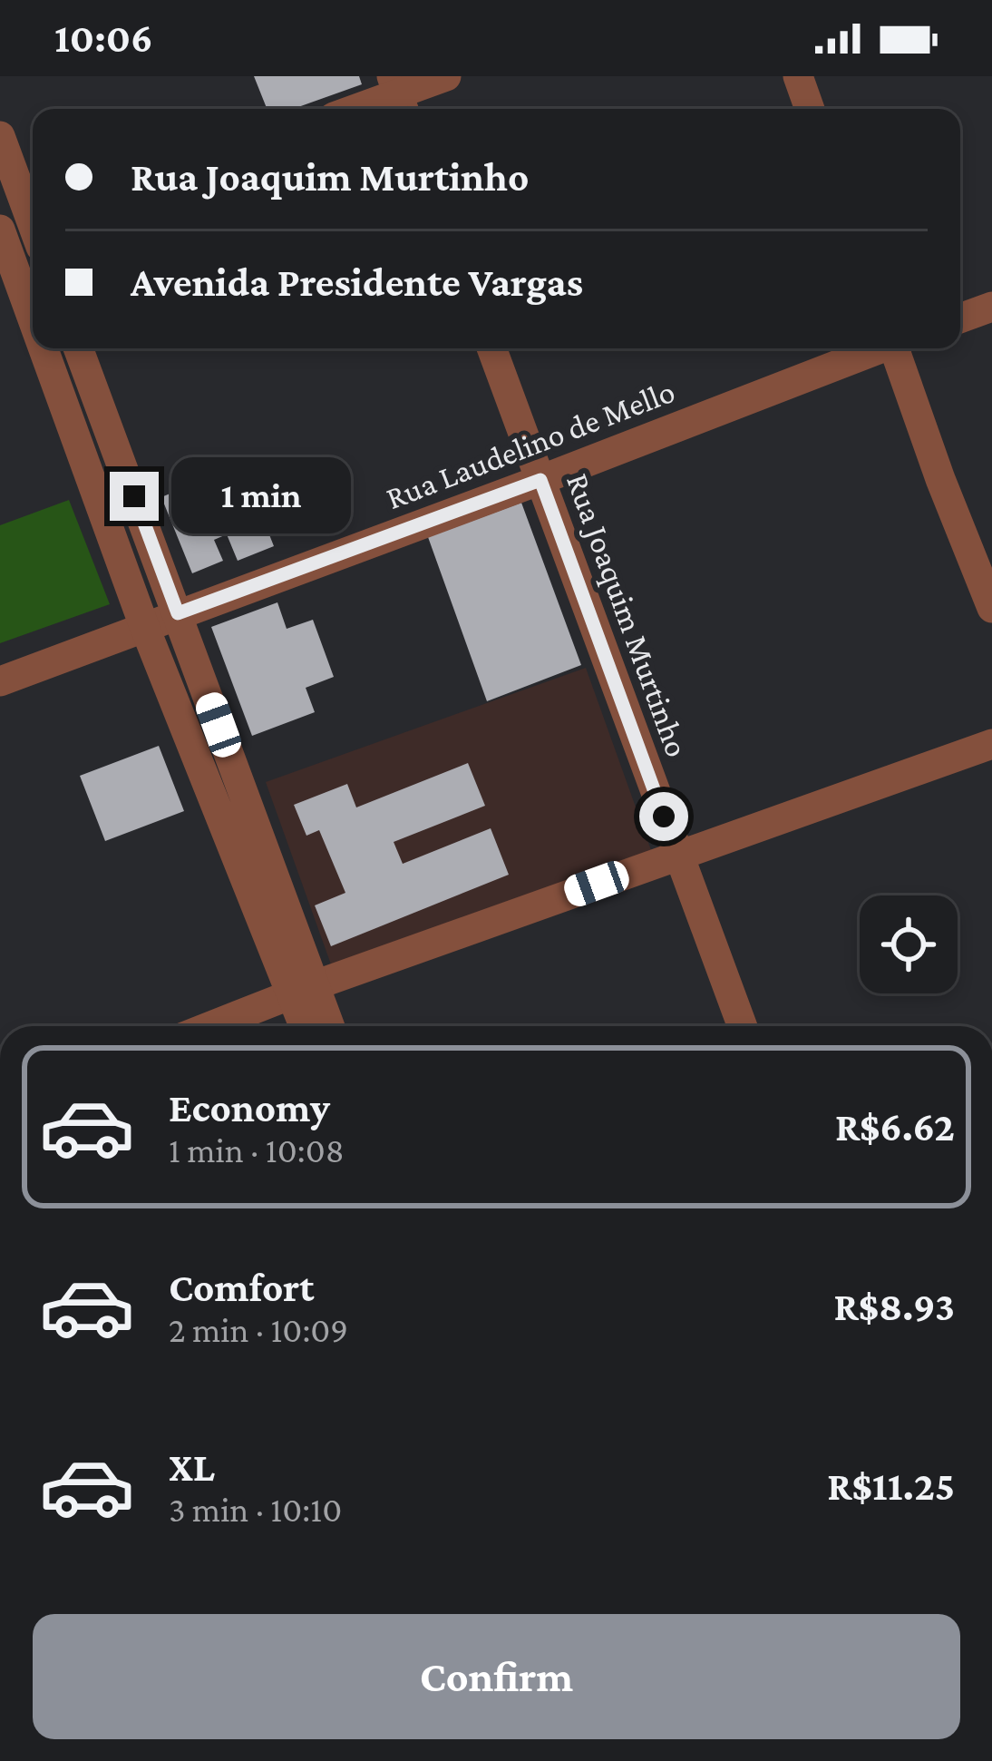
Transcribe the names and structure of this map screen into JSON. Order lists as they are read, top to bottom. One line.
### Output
{"streets":{"street":["Rua Laudelino de Mello","Rua Joaquim Murtinho"]},"crossings":[["Rua Laudelino de Mello","Rua Joaquim Murtinho"]],"page":{"status":"10:06","banner":["Rua Joaquim Murtinho","Avenida Presidente Vargas"],"bubble":"1 min","list":[{"name":"Economy","note":"1 min · 10:08","value":"R$6.62"},{"name":"Comfort","note":"2 min · 10:09","value":"R$8.93"},{"name":"XL","note":"3 min · 10:10","value":"R$11.25"}],"buttons":"Confirm"}}
